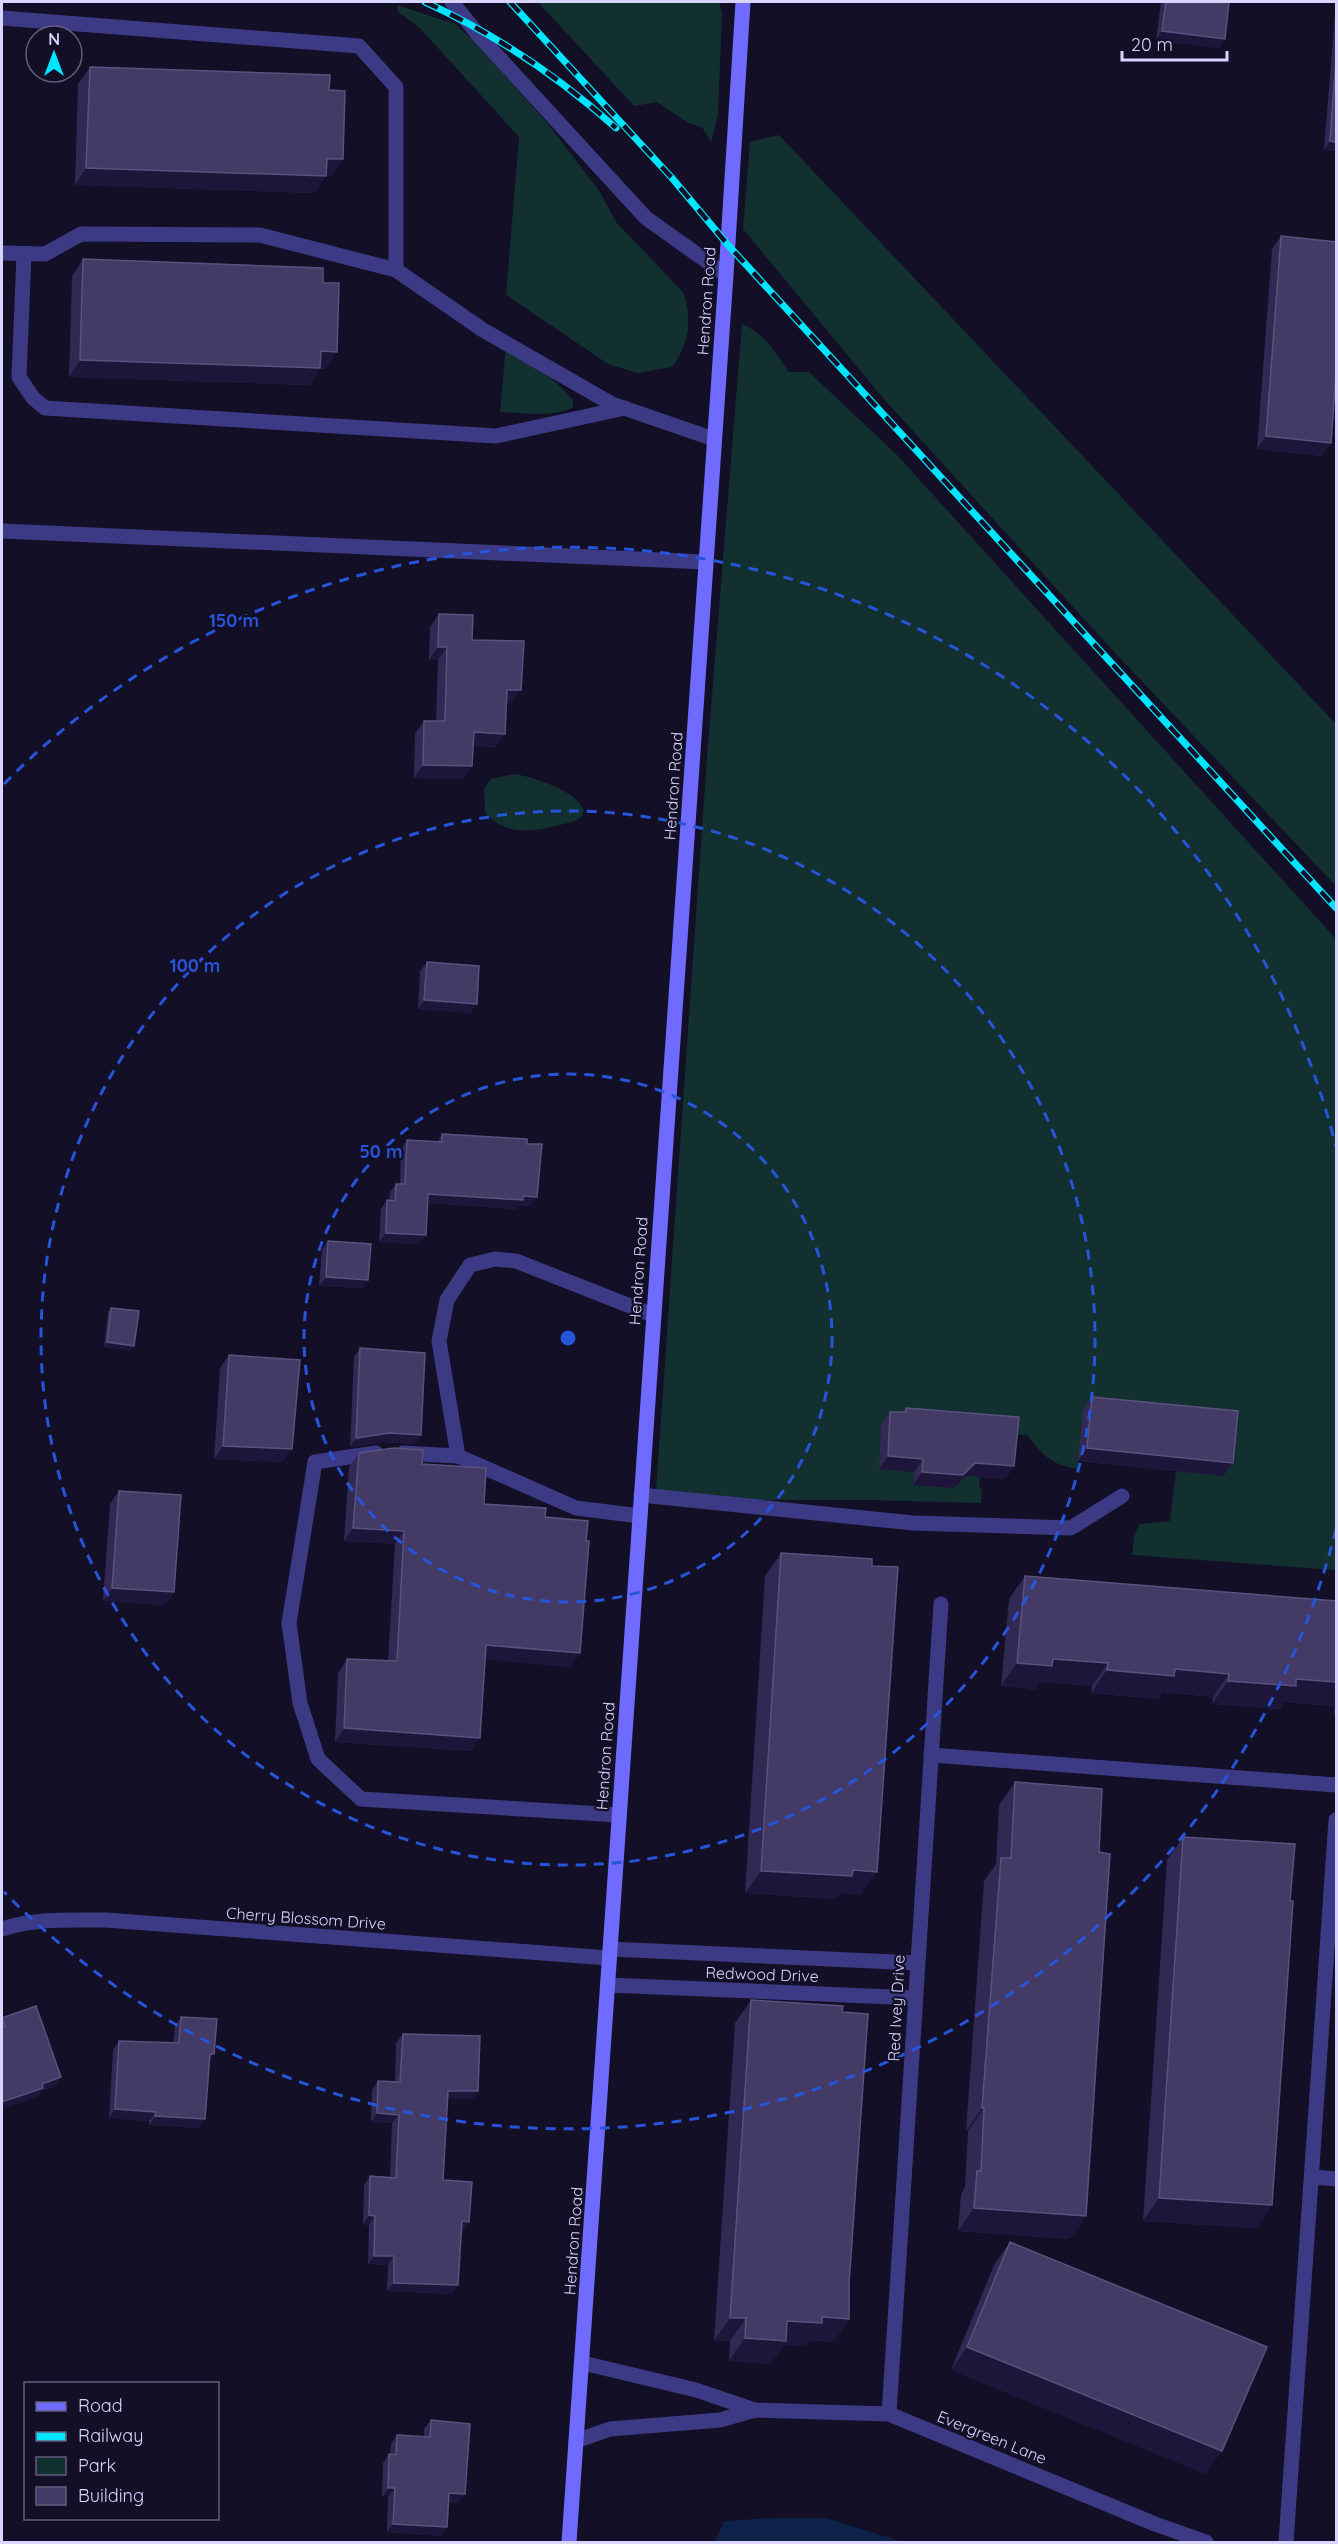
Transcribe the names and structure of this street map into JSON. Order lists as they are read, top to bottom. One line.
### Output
{"streets":{"street":["Hendron Road","Cherry Blossom Drive","Redwood Drive","Red Ivey Drive","Evergreen Lane"]},"crossings":[["Hendron Road","Cherry Blossom Drive"],["Hendron Road","Redwood Drive"],["Hendron Road","Evergreen Lane"],["Cherry Blossom Drive","Redwood Drive"],["Redwood Drive","Red Ivey Drive"],["Red Ivey Drive","Evergreen Lane"]],"legend":["Road","Railway","Park","Building"],"scale_bar":"20 m","north":"top","rings":["150 m","100 m","50 m"]}
